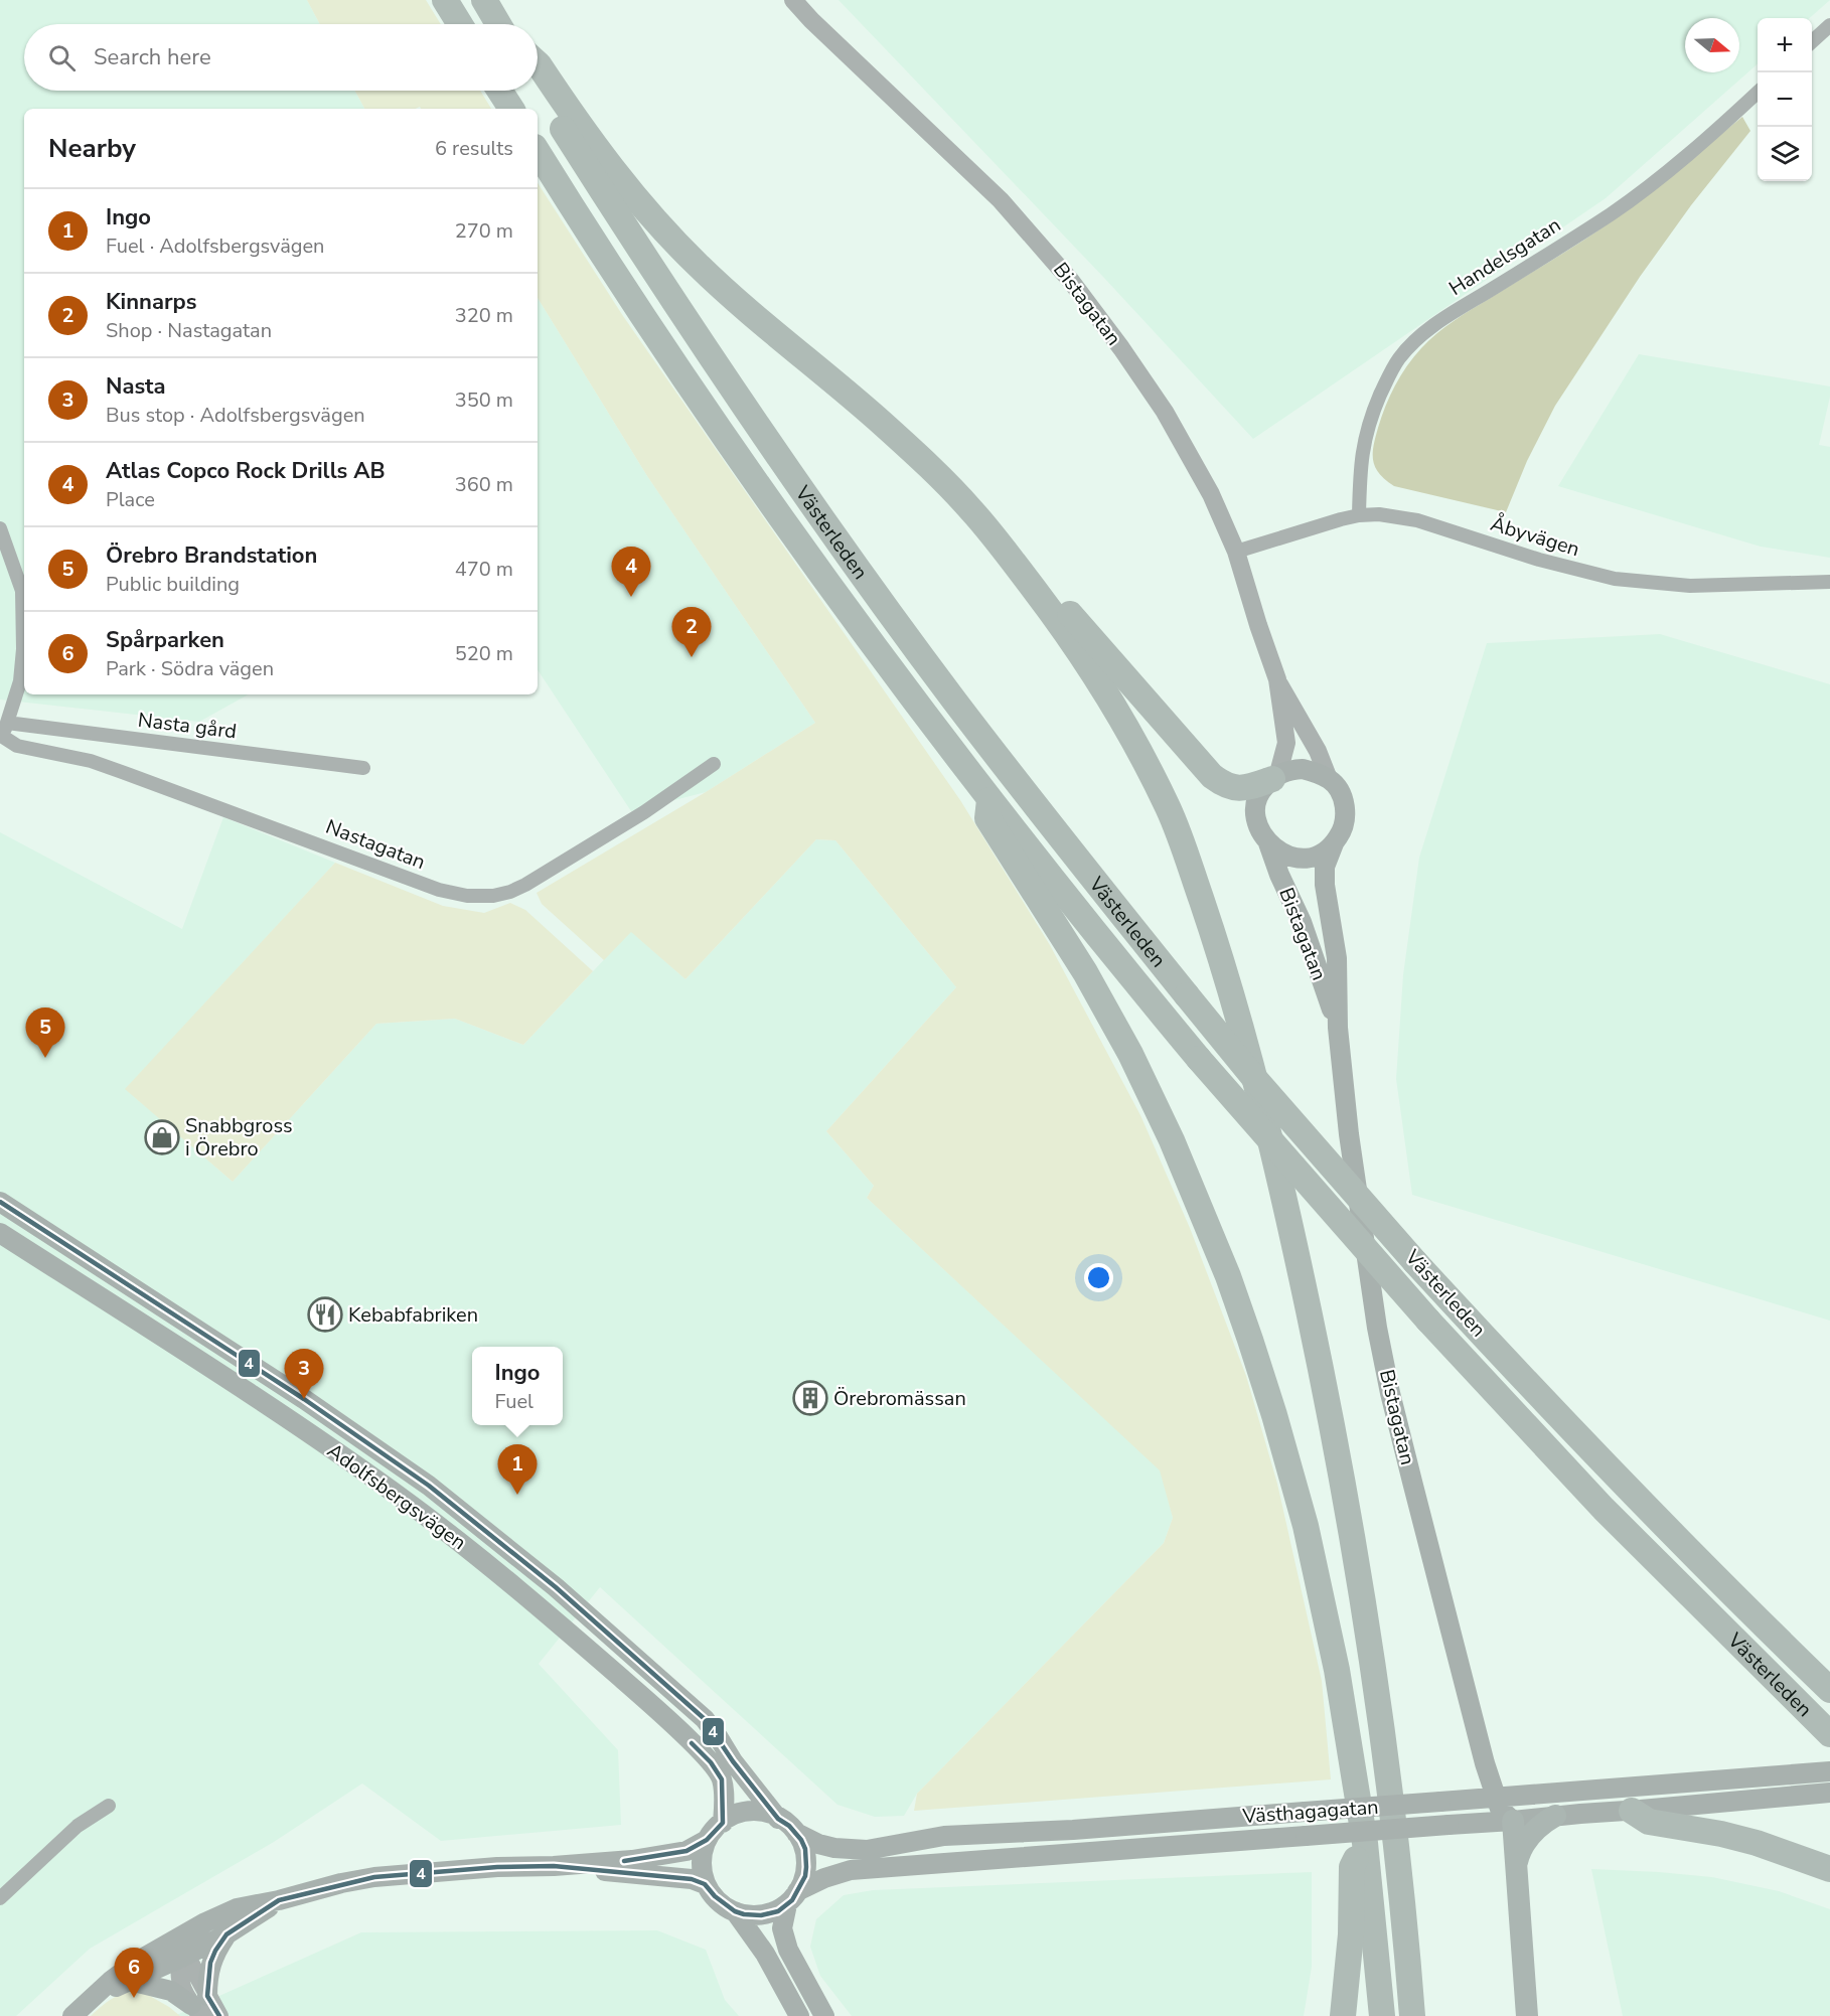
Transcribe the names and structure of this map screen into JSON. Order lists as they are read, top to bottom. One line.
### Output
{"streets":{"highway":["Västerleden"],"main road":["Bistagatan","Adolfsbergsvägen","Västhagagatan"],"street":["Handelsgatan","Åbyvägen","Nasta gård","Nastagatan"]},"crossings":[["Handelsgatan","Åbyvägen"],["Bistagatan","Åbyvägen"],["Bistagatan","Västhagagatan"],["Nasta gård","Nastagatan"],["Adolfsbergsvägen","Västhagagatan"]],"places":{"shop":["Snabbgross i Örebro"],"restaurant":["Kebabfabriken"],"building":["Örebromässan"]},"lines":["transit line 4"],"north":"right","page":{"map_buttons":["+","−"],"search":"Search here","heading":["Nearby","6 results"],"list":[{"mark":"1","name":"Ingo","note":"Fuel · Adolfsbergsvägen","value":"270 m"},{"mark":"2","name":"Kinnarps","note":"Shop · Nastagatan","value":"320 m"},{"mark":"3","name":"Nasta","note":"Bus stop · Adolfsbergsvägen","value":"350 m"},{"mark":"4","name":"Atlas Copco Rock Drills AB","note":"Place","value":"360 m"},{"mark":"5","name":"Örebro Brandstation","note":"Public building","value":"470 m"},{"mark":"6","name":"Spårparken","note":"Park · Södra vägen","value":"520 m"}],"pins":["4","2","5","3","1","6"],"popup":["Ingo","Fuel"]}}
